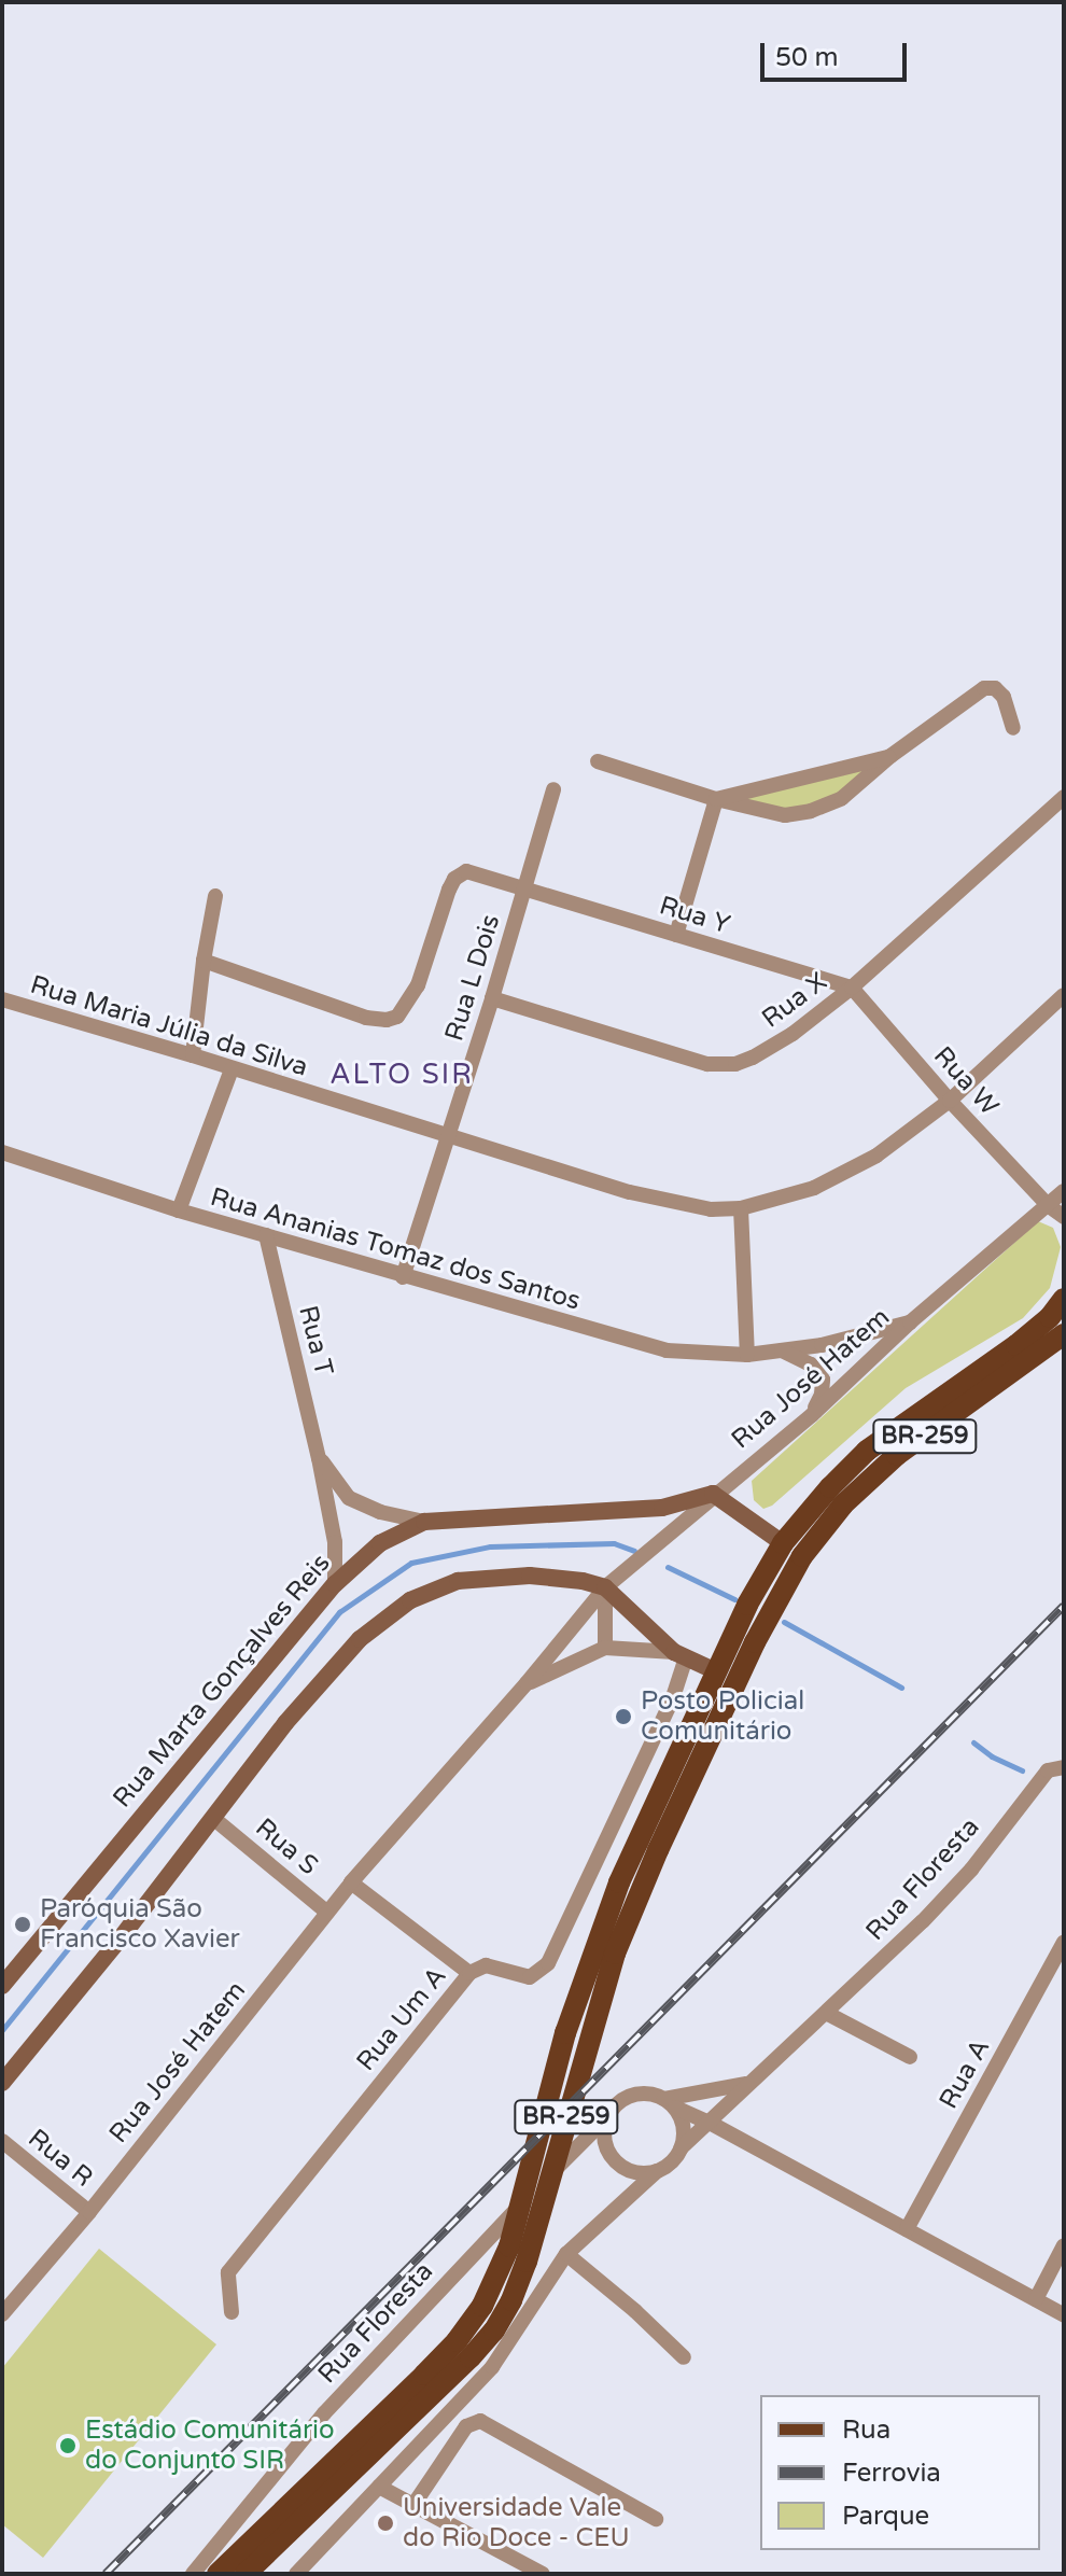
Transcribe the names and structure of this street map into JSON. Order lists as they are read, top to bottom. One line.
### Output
{"streets":{"main road":["BR-259"],"street":["Rua Y","Rua L Dois","Rua X","Rua Maria Júlia da Silva","Rua W","Rua Ananias Tomaz dos Santos","Rua T","Rua José Hatem","Rua Marta Gonçalves Reis","Rua S","Rua Floresta","Rua Um A","Rua A","Rua R"]},"crossings":[["Rua Y","Rua L Dois"],["Rua Y","Rua X"],["Rua Y","Rua W"],["Rua L Dois","Rua X"],["Rua L Dois","Rua Maria Júlia da Silva"],["Rua L Dois","Rua Ananias Tomaz dos Santos"],["Rua X","Rua W"],["Rua Maria Júlia da Silva","Rua W"],["Rua W","Rua José Hatem"],["Rua Ananias Tomaz dos Santos","Rua T"],["Rua Ananias Tomaz dos Santos","Rua José Hatem"],["Rua T","Rua Marta Gonçalves Reis"],["Rua José Hatem","Rua Marta Gonçalves Reis"],["Rua José Hatem","Rua S"],["Rua José Hatem","Rua Um A"],["Rua José Hatem","Rua R"]],"districts":["ALTO SIR"],"places":["Posto Policial Comunitário","Paróquia São Francisco Xavier","Estádio Comunitário do Conjunto SIR","Universidade Vale do Rio Doce - CEU"],"legend":["Rua","Ferrovia","Parque"],"scale_bar":"50 m"}
